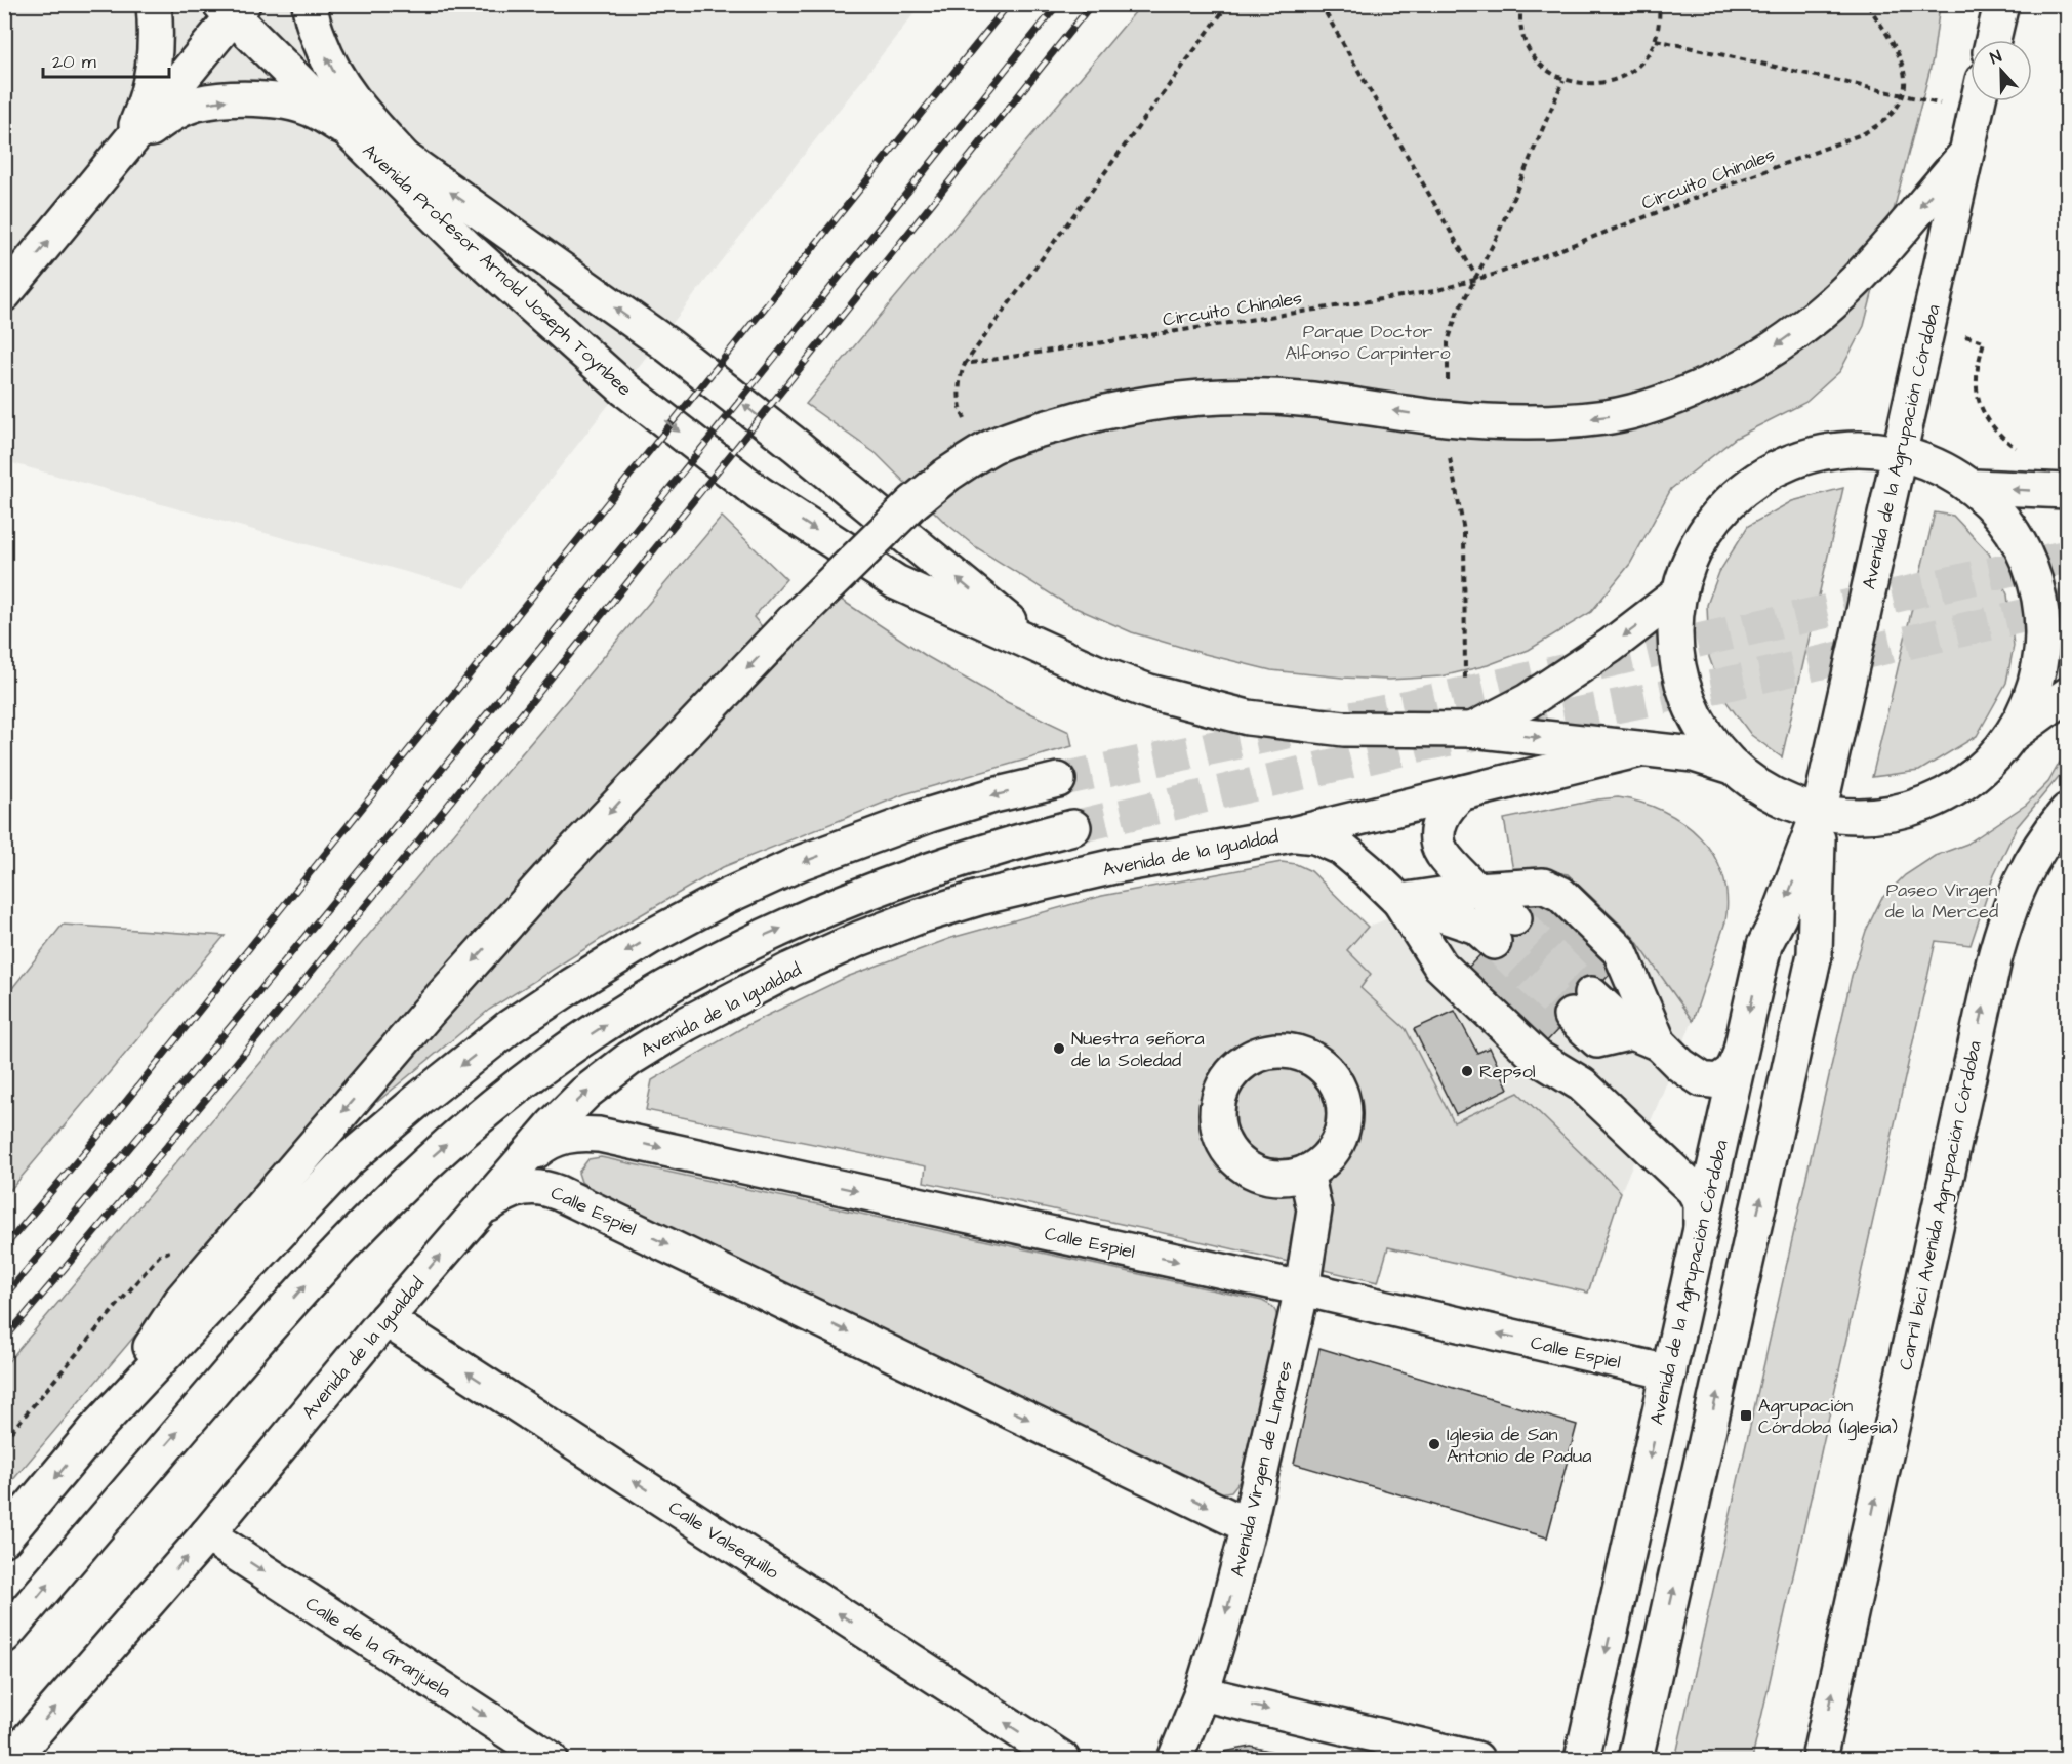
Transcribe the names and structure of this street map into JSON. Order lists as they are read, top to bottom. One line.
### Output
{"streets":{"main road":["Avenida Profesor Arnold Joseph Toynbee","Avenida de la Agrupación Córdoba","Avenida de la Igualdad","Carril bici Avenida Agrupación Córdoba","Calle Espiel","Avenida Virgen de Linares","Calle Valsequillo","Calle de la Granjuela"],"path":["Circuito Chinales"]},"crossings":[["Avenida Profesor Arnold Joseph Toynbee","Avenida de la Igualdad"],["Avenida de la Agrupación Córdoba","Calle Espiel"],["Avenida de la Igualdad","Calle Espiel"],["Avenida de la Igualdad","Calle Valsequillo"],["Avenida de la Igualdad","Calle de la Granjuela"],["Calle Espiel","Avenida Virgen de Linares"]],"one_way":["Carril bici Avenida Agrupación Córdoba","Calle Valsequillo","Calle de la Granjuela"],"parks":["Parque Doctor Alfonso Carpintero","Paseo Virgen de la Merced"],"places":{"other":["Nuestra señora de la Soledad","Repsol","Iglesia de San Antonio de Padua"],"transit":["Agrupación Córdoba (Iglesia)"]},"scale_bar":"20 m","north":"top"}
